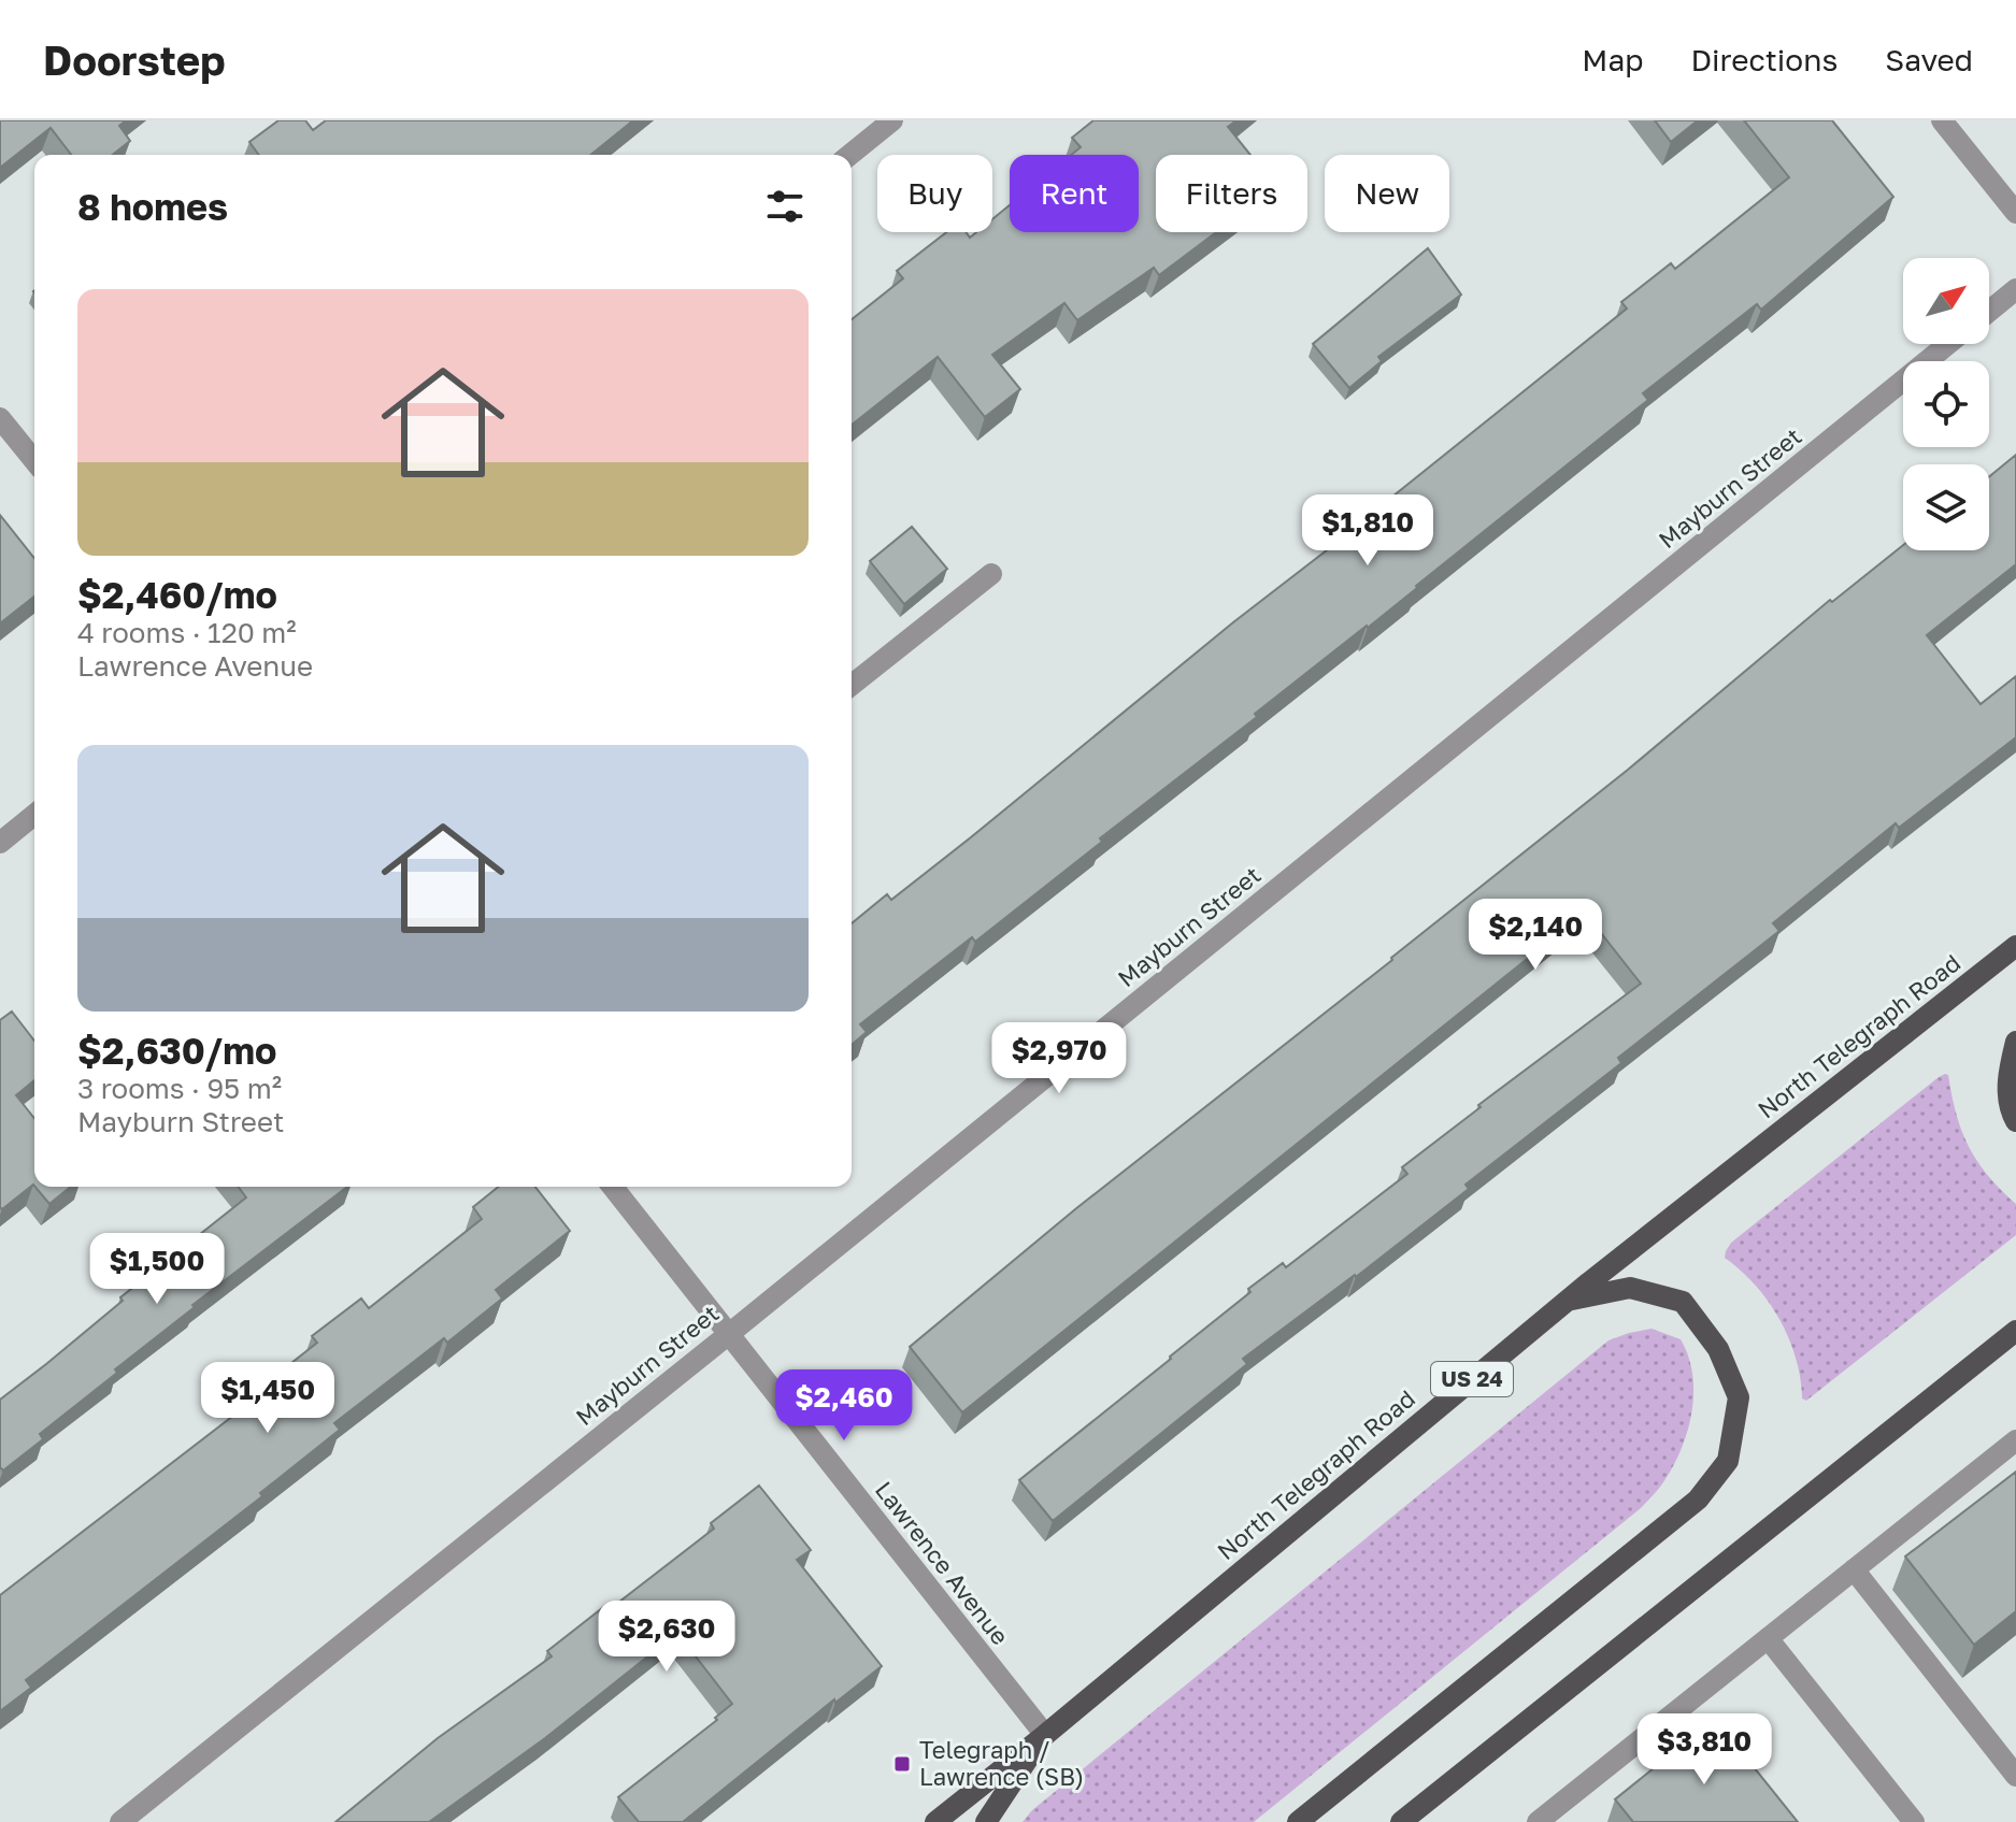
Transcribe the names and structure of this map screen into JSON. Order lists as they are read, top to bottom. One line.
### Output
{"streets":{"main road":["North Telegraph Road","US 24"],"street":["Mayburn Street","Lawrence Avenue"]},"crossings":[["Mayburn Street","Lawrence Avenue"],["North Telegraph Road","Lawrence Avenue"]],"places":{"transit":["Telegraph / Lawrence (SB)"]},"north":"top right","page":{"header":"Doorstep","nav":["Map","Directions","Saved"],"chip":["Buy","Rent","Filters","New"],"heading":"8 homes","list":[{"name":"$2,460/mo","note":"4 rooms · 120 m² · Lawrence Avenue"},{"name":"$2,630/mo","note":"3 rooms · 95 m² · Mayburn Street"}],"price":["$1,810","$2,140","$2,970","$1,500","$1,450","$2,460","$2,630","$3,810"]}}
